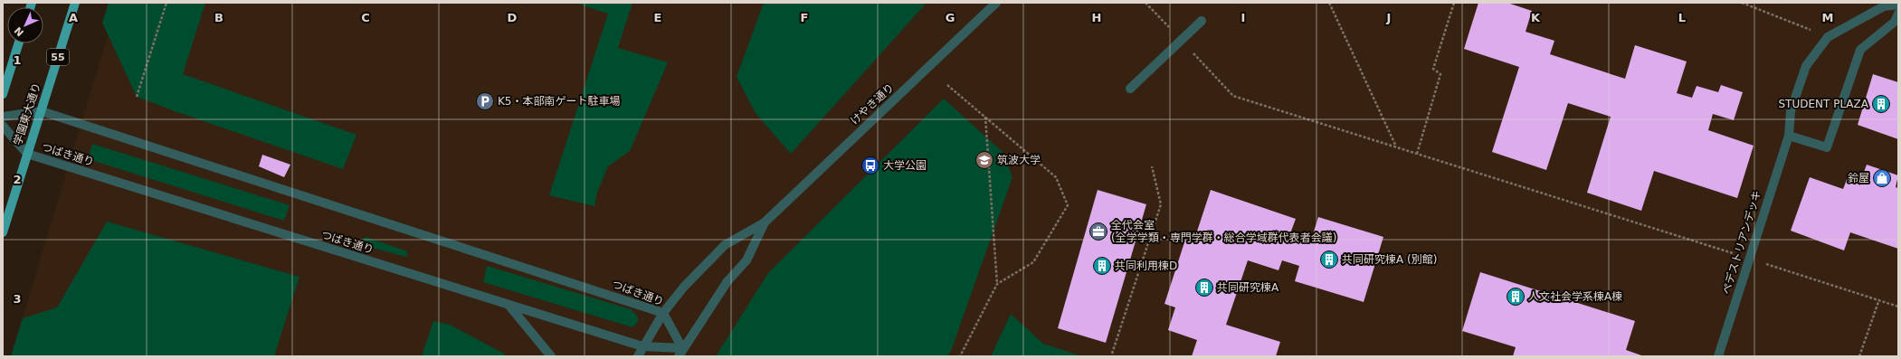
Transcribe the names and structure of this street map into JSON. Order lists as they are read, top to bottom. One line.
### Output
{"streets":{"main road":["55","学園東大通り"],"street":["けやき通り","つばき通り","ペデストリアンデッキ"]},"crossings":[["けやき通り","つばき通り"],["学園東大通り","つばき通り"]],"places":{"parking":["K5・本部南ゲート駐車場"],"building":["STUDENT PLAZA","共同研究棟A (別館)","共同利用棟D","共同研究棟A","人文社会学系棟A棟"],"school or university":["筑波大学"],"bus stop":["大学公園"],"shop":["鈴屋"],"office":["全代会室 (全学学類・専門学群・総合学域群代表者会議)"]},"north":"bottom left","grid":{"columns":["A","B","C","D","E","F","G","H","I","J","K","L","M"],"rows":["1","2","3"]}}
